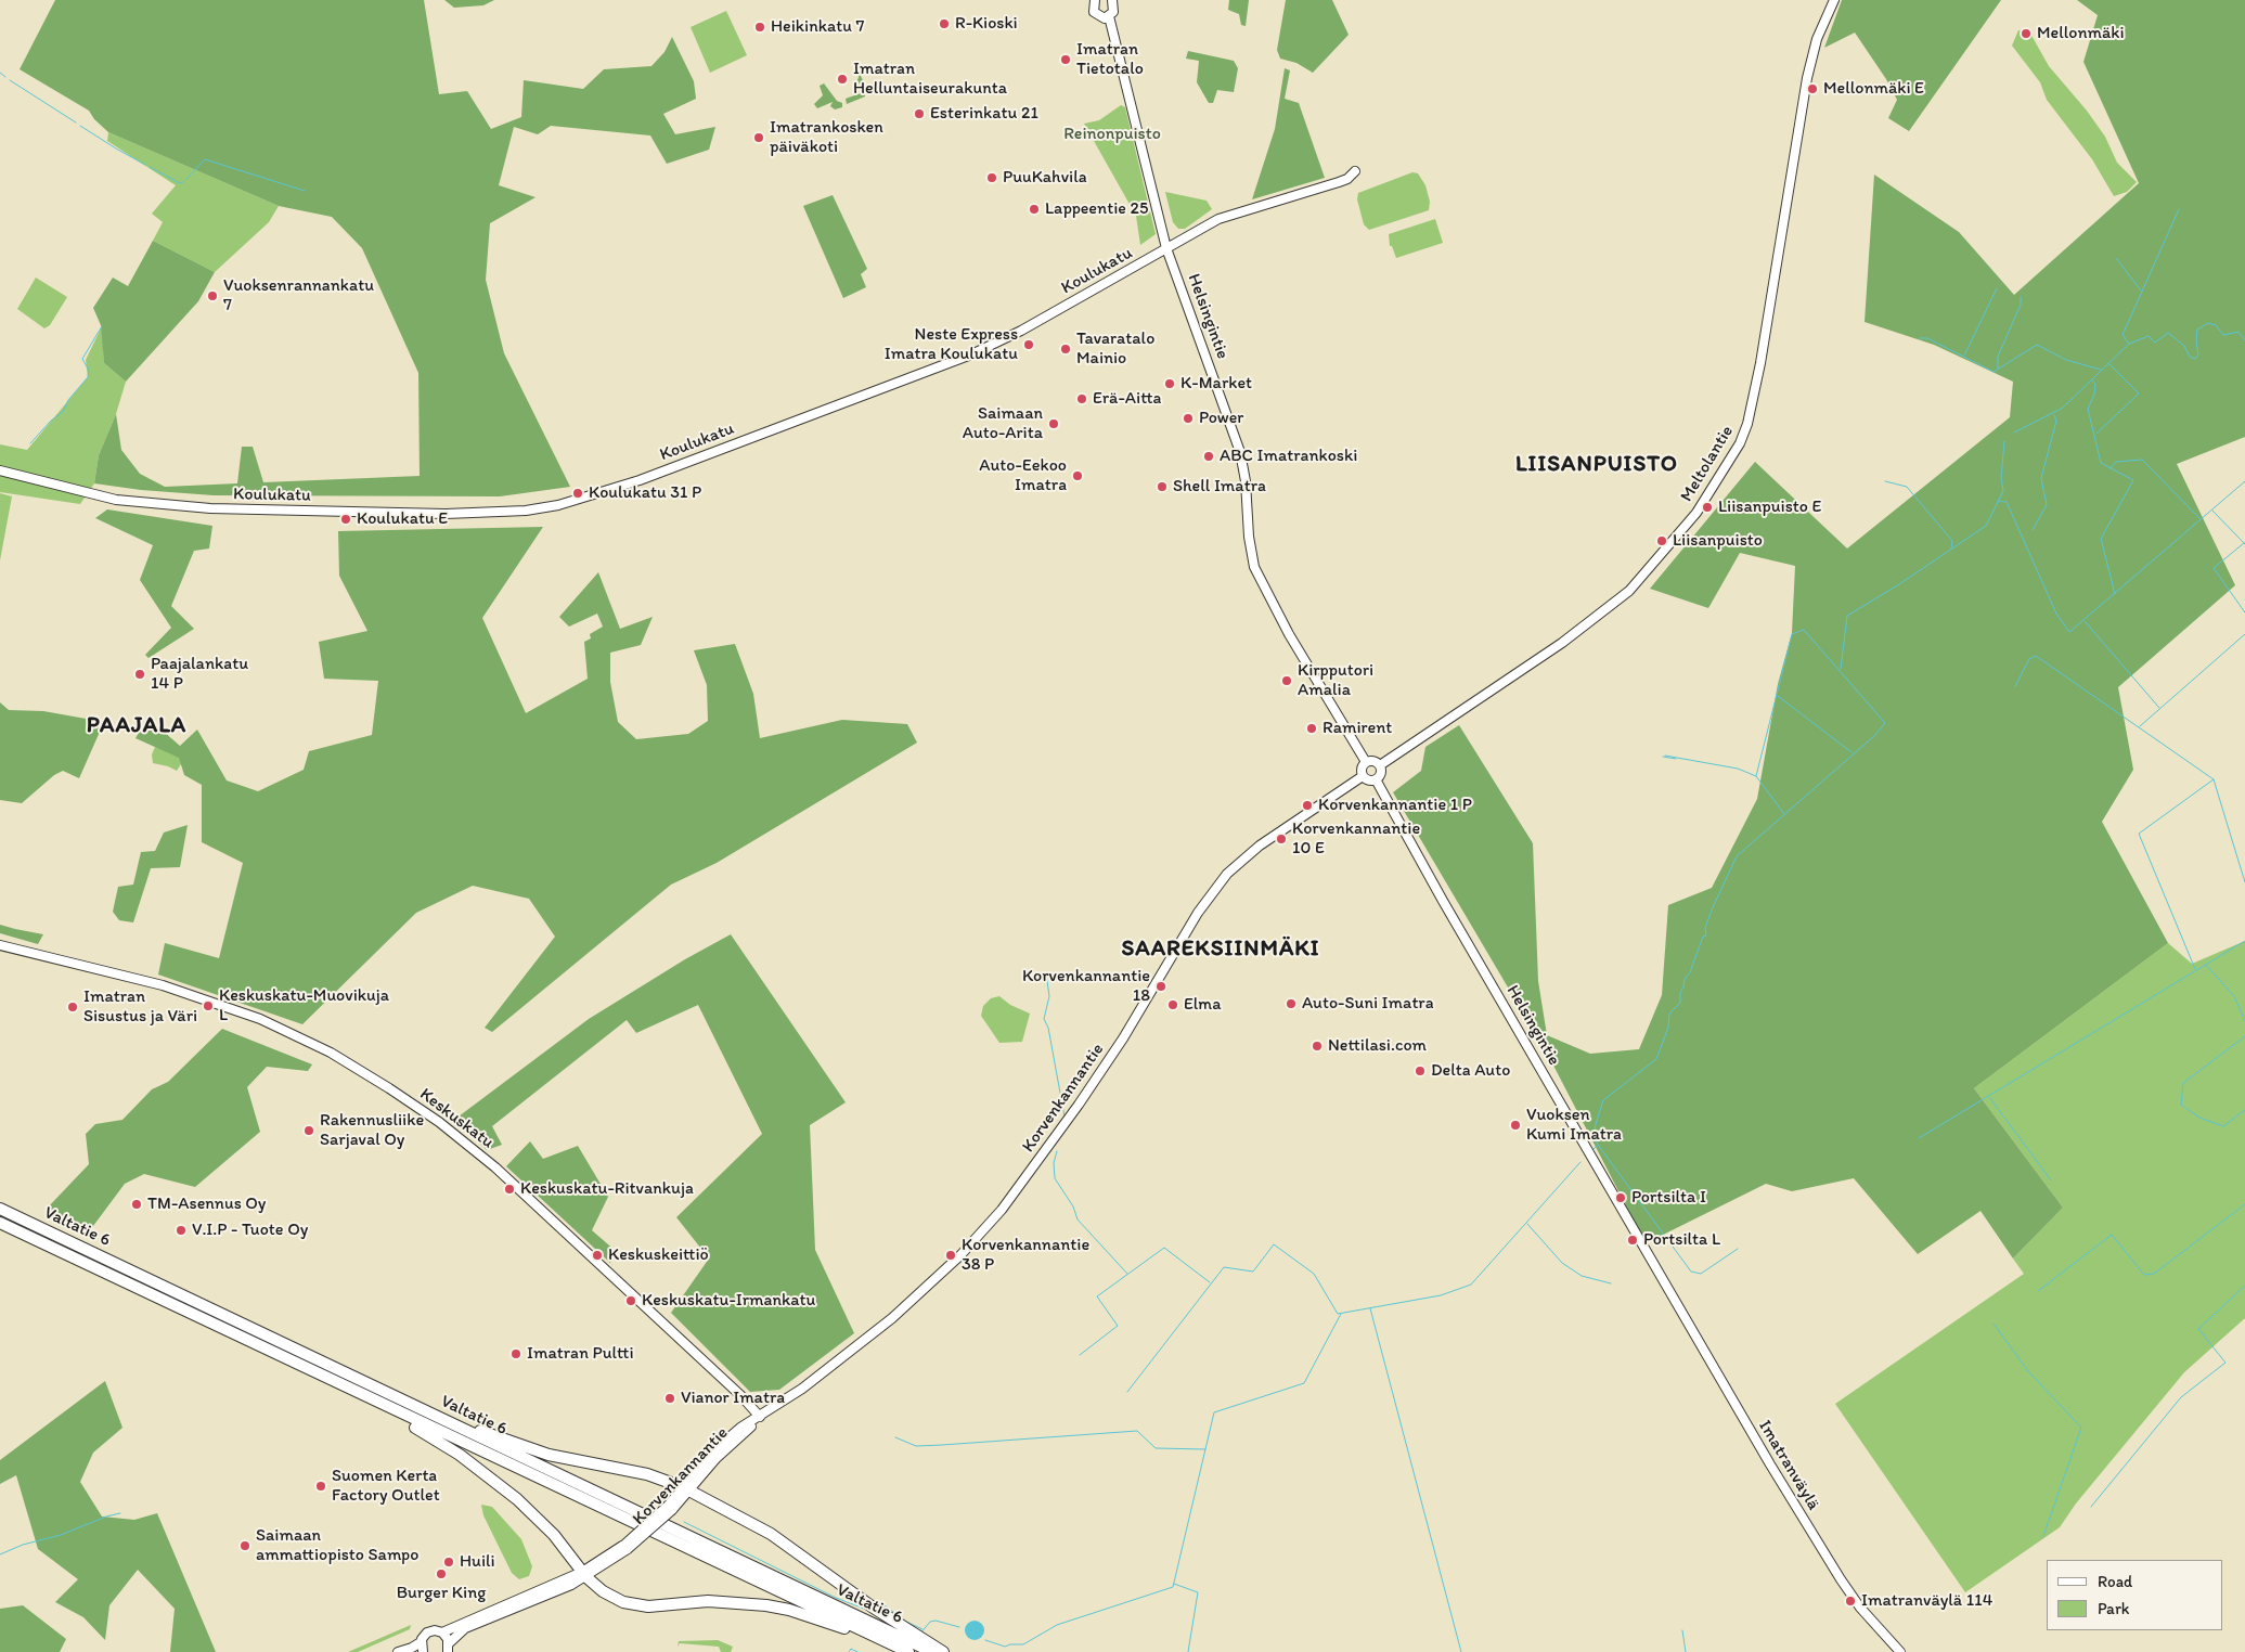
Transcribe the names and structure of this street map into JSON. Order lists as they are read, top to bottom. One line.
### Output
{"streets":{"highway":["Valtatie 6"],"main road":["Koulukatu","Helsingintie","Meltolantie","Korvenkannantie","Keskuskatu","Imatranväylä"]},"crossings":[["Koulukatu","Helsingintie"],["Helsingintie","Meltolantie"],["Helsingintie","Korvenkannantie"],["Helsingintie","Imatranväylä"],["Meltolantie","Korvenkannantie"],["Korvenkannantie","Keskuskatu"]],"districts":["LIISANPUISTO","PAAJALA","SAAREKSIINMÄKI"],"parks":["Reinonpuisto"],"places":["R-Kioski","Heikinkatu 7","Mellonmäki","Imatran Tietotalo","Imatran Helluntaiseurakunta","Mellonmäki E","Esterinkatu 21","Imatrankosken päiväkoti","PuuKahvila","Lappeentie 25","Vuoksenrannankatu 7","Neste Express Imatra Koulukatu","Tavaratalo Mainio","K-Market","Erä-Aitta","Power","Saimaan Auto-Arita","ABC Imatrankoski","Auto-Eekoo Imatra","Shell Imatra","Koulukatu 31 P","Liisanpuisto E","Koulukatu E","Liisanpuisto","Paajalankatu 14 P","Kirpputori Amalia","Ramirent","Korvenkannantie 1 P","Korvenkannantie 10 E","Korvenkannantie 18","Auto-Suni Imatra","Elma","Keskuskatu-Muovikuja L","Imatran Sisustus ja Väri","Nettilasi.com","Delta Auto","Vuoksen Kumi Imatra","Rakennusliike Sarjaval Oy","Keskuskatu-Ritvankuja","Portsilta I","TM-Asennus Oy","V.I.P - Tuote Oy","Portsilta L","Keskuskeittiö","Korvenkannantie 38 P","Keskuskatu-Irmankatu","Imatran Pultti","Vianor Imatra","Suomen Kerta Factory Outlet","Saimaan ammattiopisto Sampo","Huili","Burger King","Imatranväylä 114"],"legend":["Road","Park"]}
